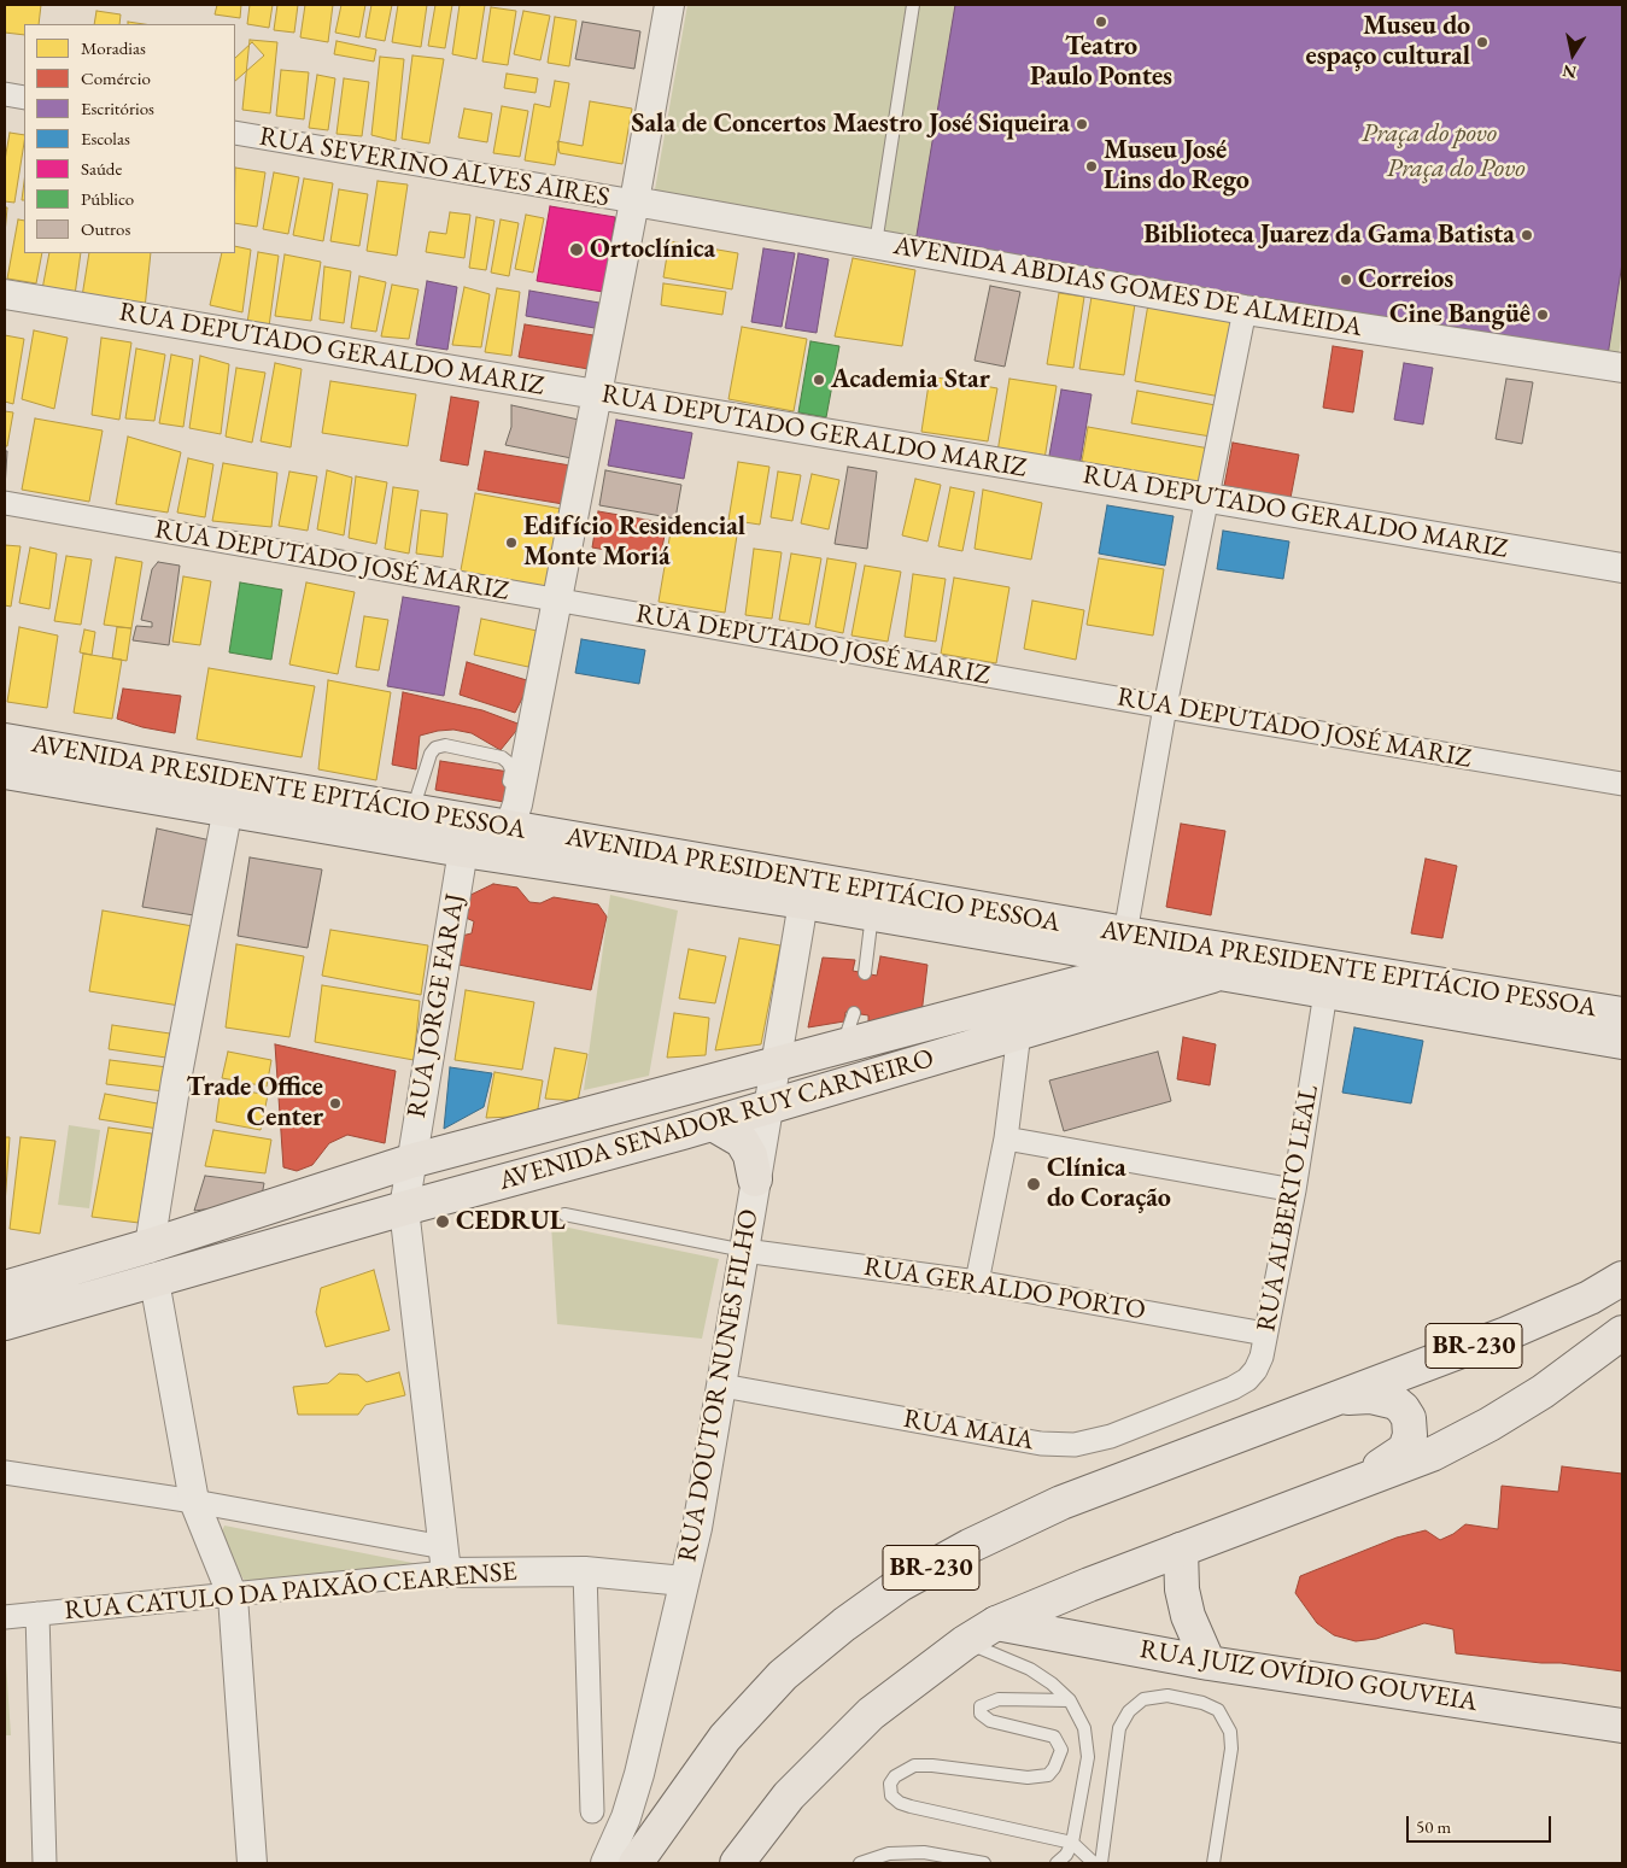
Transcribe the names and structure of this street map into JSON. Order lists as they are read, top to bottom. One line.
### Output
{"streets":{"main road":["AVENIDA PRESIDENTE EPITÁCIO PESSOA","AVENIDA SENADOR RUY CARNEIRO","BR-230","RUA JUIZ OVÍDIO GOUVEIA"],"street":["RUA SEVERINO ALVES AIRES","AVENIDA ABDIAS GOMES DE ALMEIDA","RUA DEPUTADO GERALDO MARIZ","RUA DEPUTADO JOSÉ MARIZ","RUA JORGE FARAJ","RUA ALBERTO LEAL","RUA GERALDO PORTO","RUA DOUTOR NUNES FILHO","RUA MAIA","RUA CATULO DA PAIXÃO CEARENSE"]},"crossings":[["RUA SEVERINO ALVES AIRES","AVENIDA ABDIAS GOMES DE ALMEIDA"],["AVENIDA PRESIDENTE EPITÁCIO PESSOA","RUA JORGE FARAJ"],["AVENIDA PRESIDENTE EPITÁCIO PESSOA","AVENIDA SENADOR RUY CARNEIRO"],["AVENIDA PRESIDENTE EPITÁCIO PESSOA","RUA ALBERTO LEAL"],["AVENIDA PRESIDENTE EPITÁCIO PESSOA","RUA DOUTOR NUNES FILHO"],["RUA JORGE FARAJ","AVENIDA SENADOR RUY CARNEIRO"],["RUA JORGE FARAJ","RUA CATULO DA PAIXÃO CEARENSE"],["AVENIDA SENADOR RUY CARNEIRO","RUA DOUTOR NUNES FILHO"],["RUA ALBERTO LEAL","RUA GERALDO PORTO"],["RUA ALBERTO LEAL","RUA MAIA"],["RUA GERALDO PORTO","RUA DOUTOR NUNES FILHO"],["BR-230","RUA DOUTOR NUNES FILHO"],["BR-230","RUA JUIZ OVÍDIO GOUVEIA"],["RUA DOUTOR NUNES FILHO","RUA MAIA"],["RUA DOUTOR NUNES FILHO","RUA CATULO DA PAIXÃO CEARENSE"]],"parks":["Praça do povo","Praça do Povo"],"places":["Teatro Paulo Pontes","Museu do espaço cultural","Sala de Concertos Maestro José Siqueira","Museu José Lins do Rego","Biblioteca Juarez da Gama Batista","Ortoclínica","Correios","Cine Bangüê","Academia Star","Edifício Residencial Monte Moriá","Trade Office Center","Clínica do Coração","CEDRUL"],"legend":["Moradias","Comércio","Escritórios","Escolas","Saúde","Público","Outros"],"scale_bar":"50 m","north":"bottom"}
